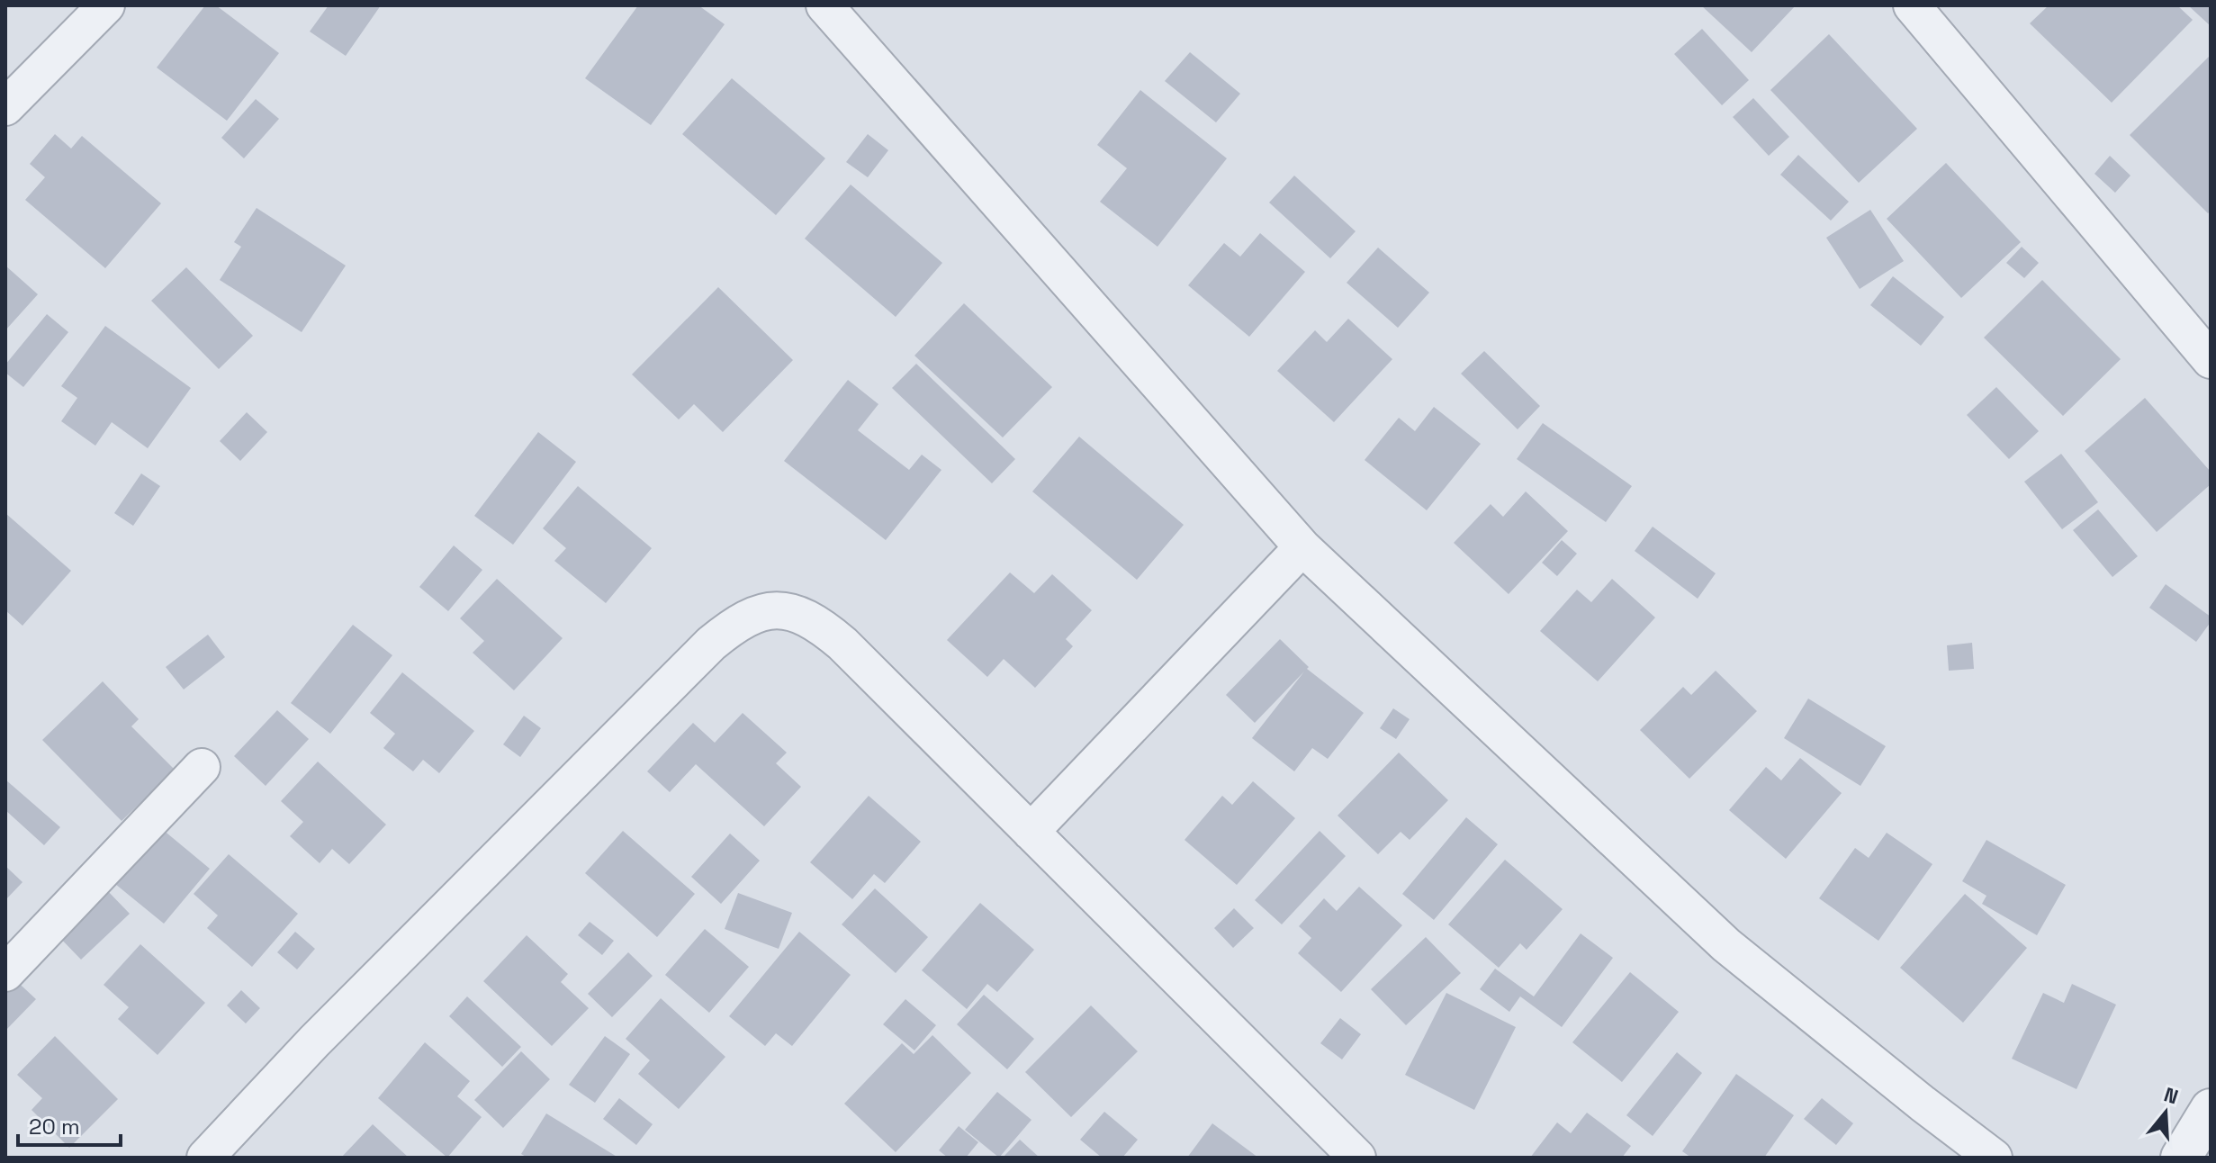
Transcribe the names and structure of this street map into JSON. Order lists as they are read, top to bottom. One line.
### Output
{"scale_bar":"20 m","north":"top"}
